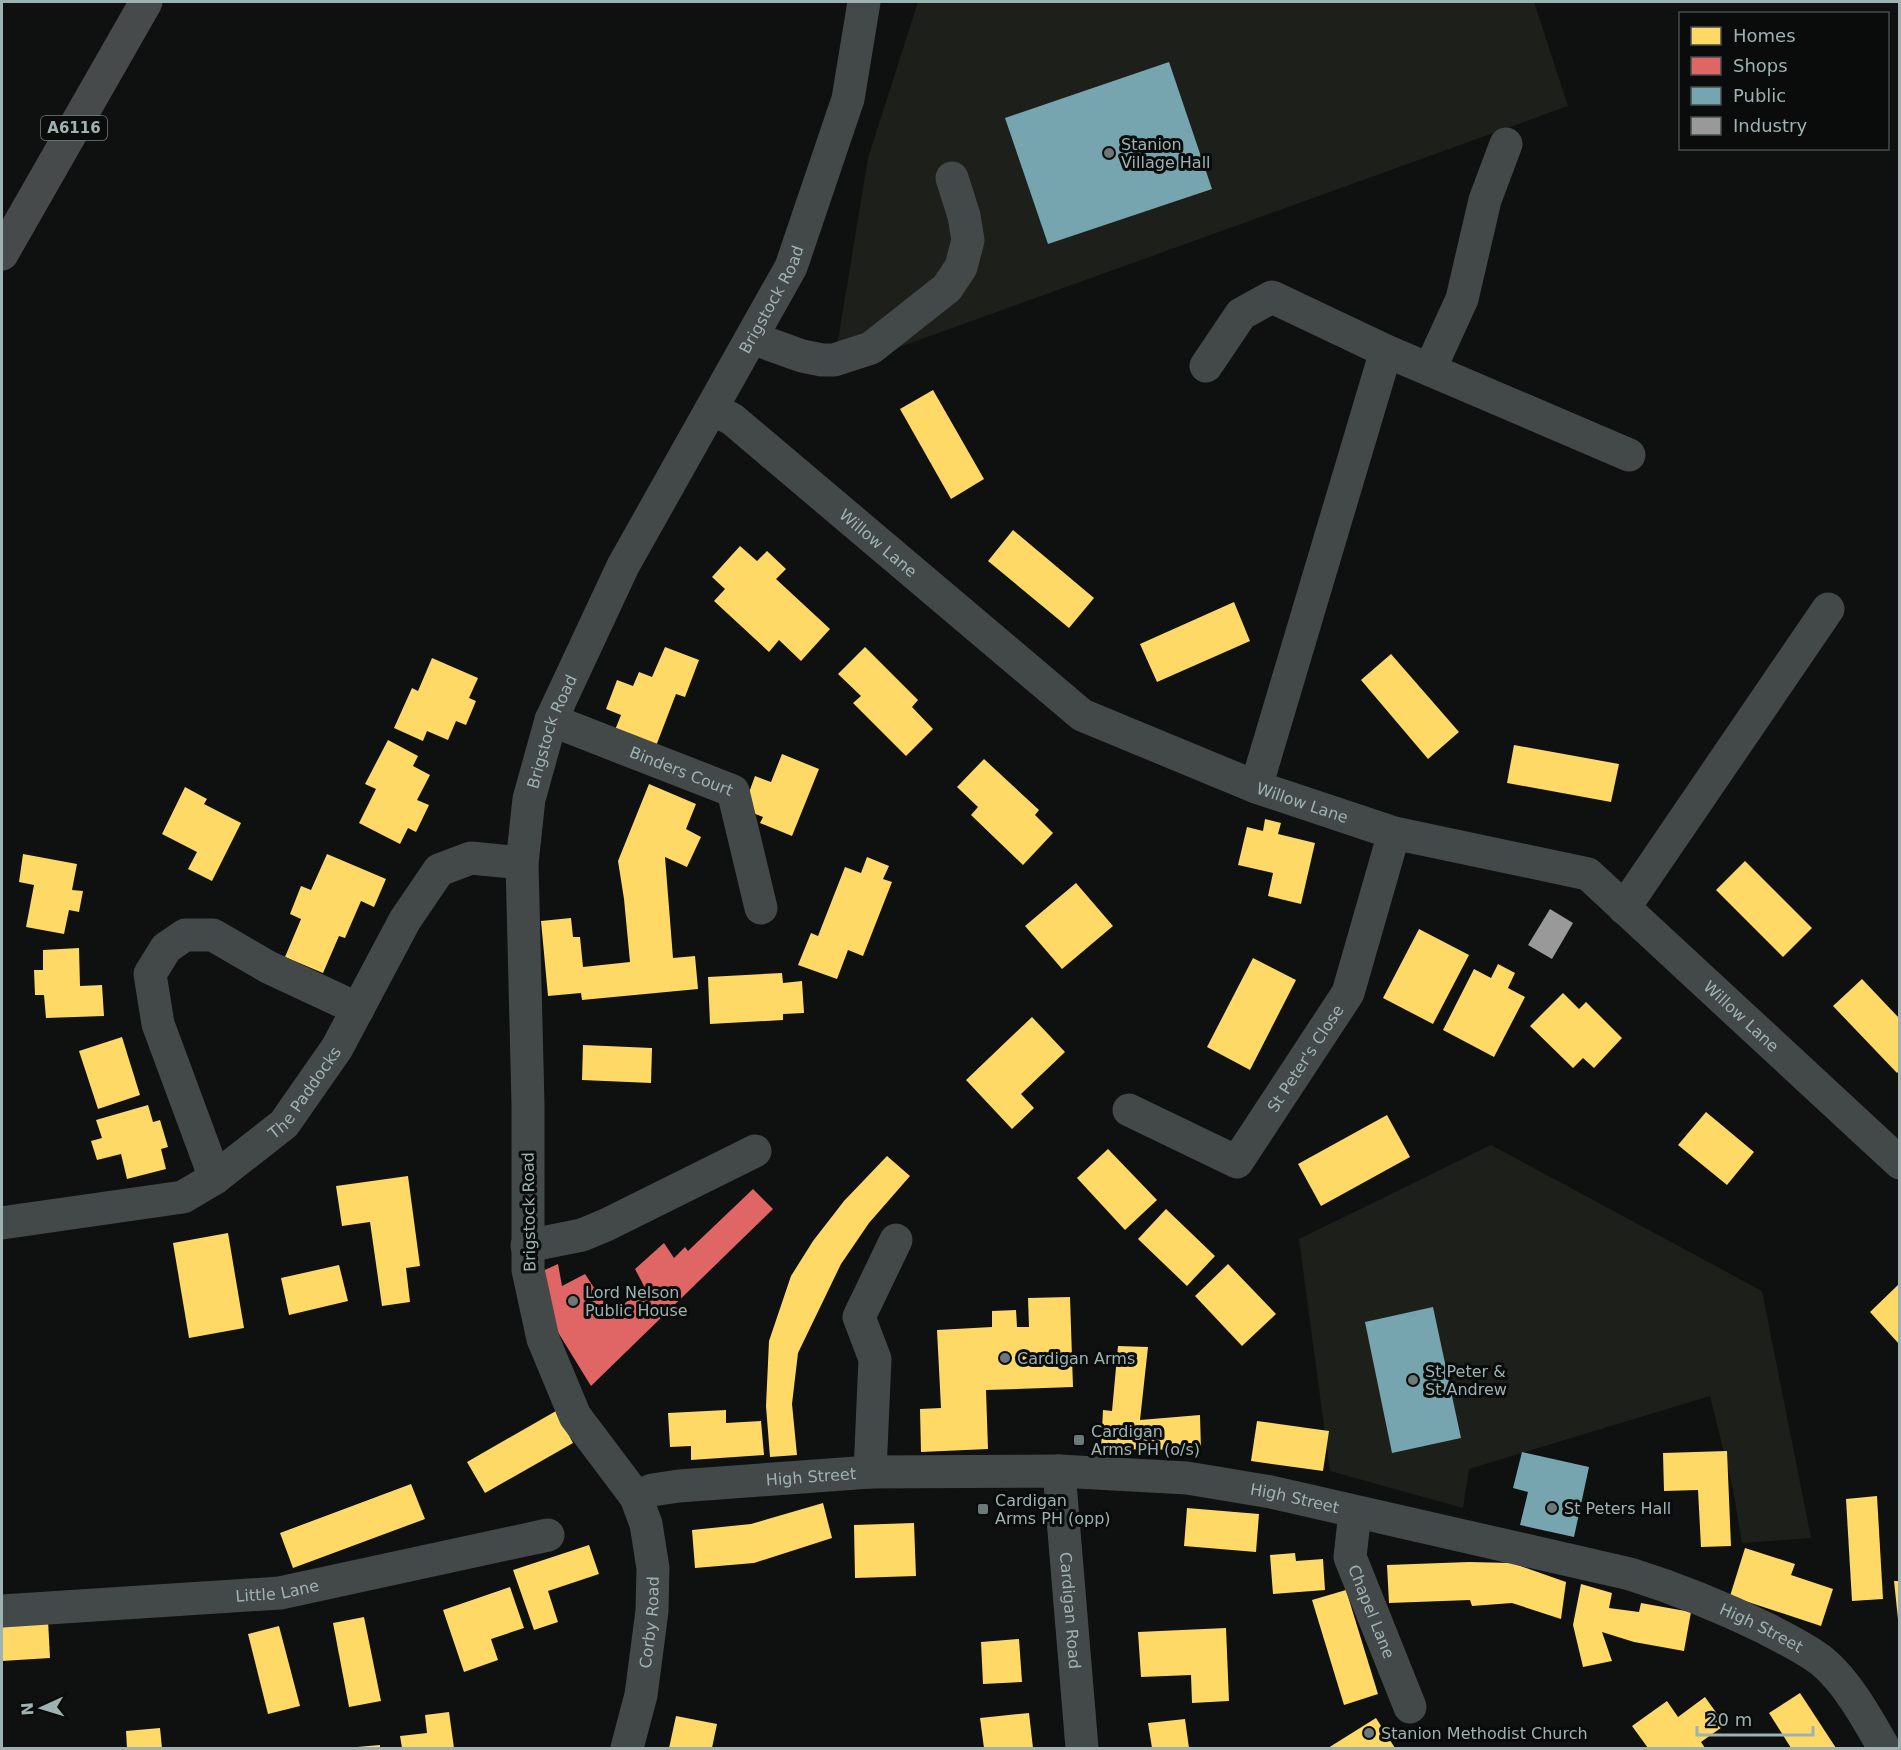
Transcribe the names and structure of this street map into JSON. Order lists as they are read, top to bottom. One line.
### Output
{"streets":{"highway":["A6116"],"street":["Brigstock Road","Willow Lane","Binders Court","St Peter's Close","The Paddocks","High Street","Little Lane","Cardigan Road","Chapel Lane","Corby Road"]},"crossings":[["Brigstock Road","Willow Lane"],["Brigstock Road","Binders Court"],["Brigstock Road","The Paddocks"],["Brigstock Road","High Street"],["Brigstock Road","Corby Road"],["Willow Lane","St Peter's Close"],["High Street","Cardigan Road"],["High Street","Chapel Lane"],["High Street","Corby Road"]],"places":{"other":["Stanion Village Hall","Lord Nelson Public House","Cardigan Arms","St Peter & St Andrew","St Peters Hall","Stanion Methodist Church"],"transit":["Cardigan Arms PH (o/s)","Cardigan Arms PH (opp)"]},"legend":["Homes","Shops","Public","Industry"],"scale_bar":"20 m","north":"left"}
